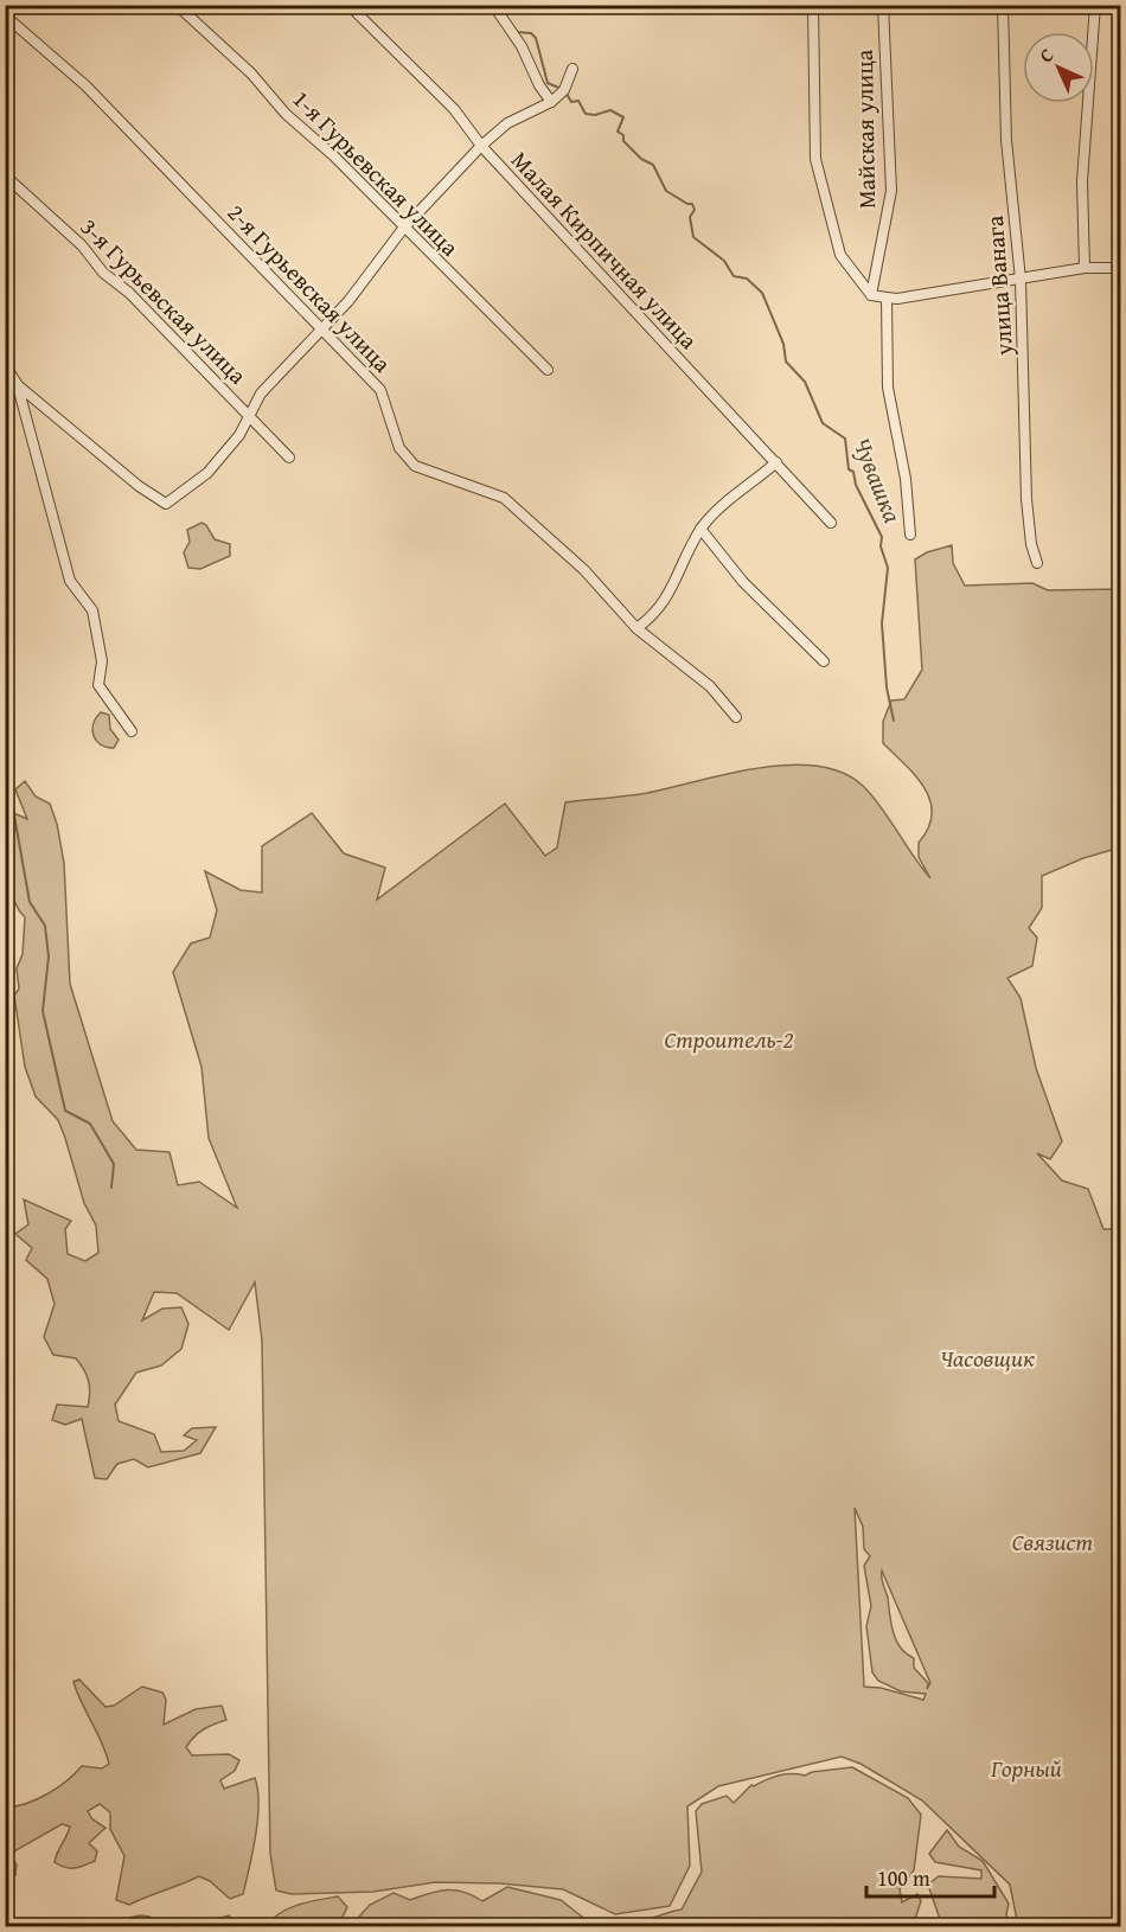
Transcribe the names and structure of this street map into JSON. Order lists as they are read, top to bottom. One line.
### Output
{"streets":{"street":["Майская улица","1-я Гурьевская улица","Малая Кирпичная улица","улица Ванага","2-я Гурьевская улица","3-я Гурьевская улица"]},"water":["Чувашка"],"parks":["Строитель-2","Часовщик","Связист","Горный"],"scale_bar":"100 m","north":"top left"}
